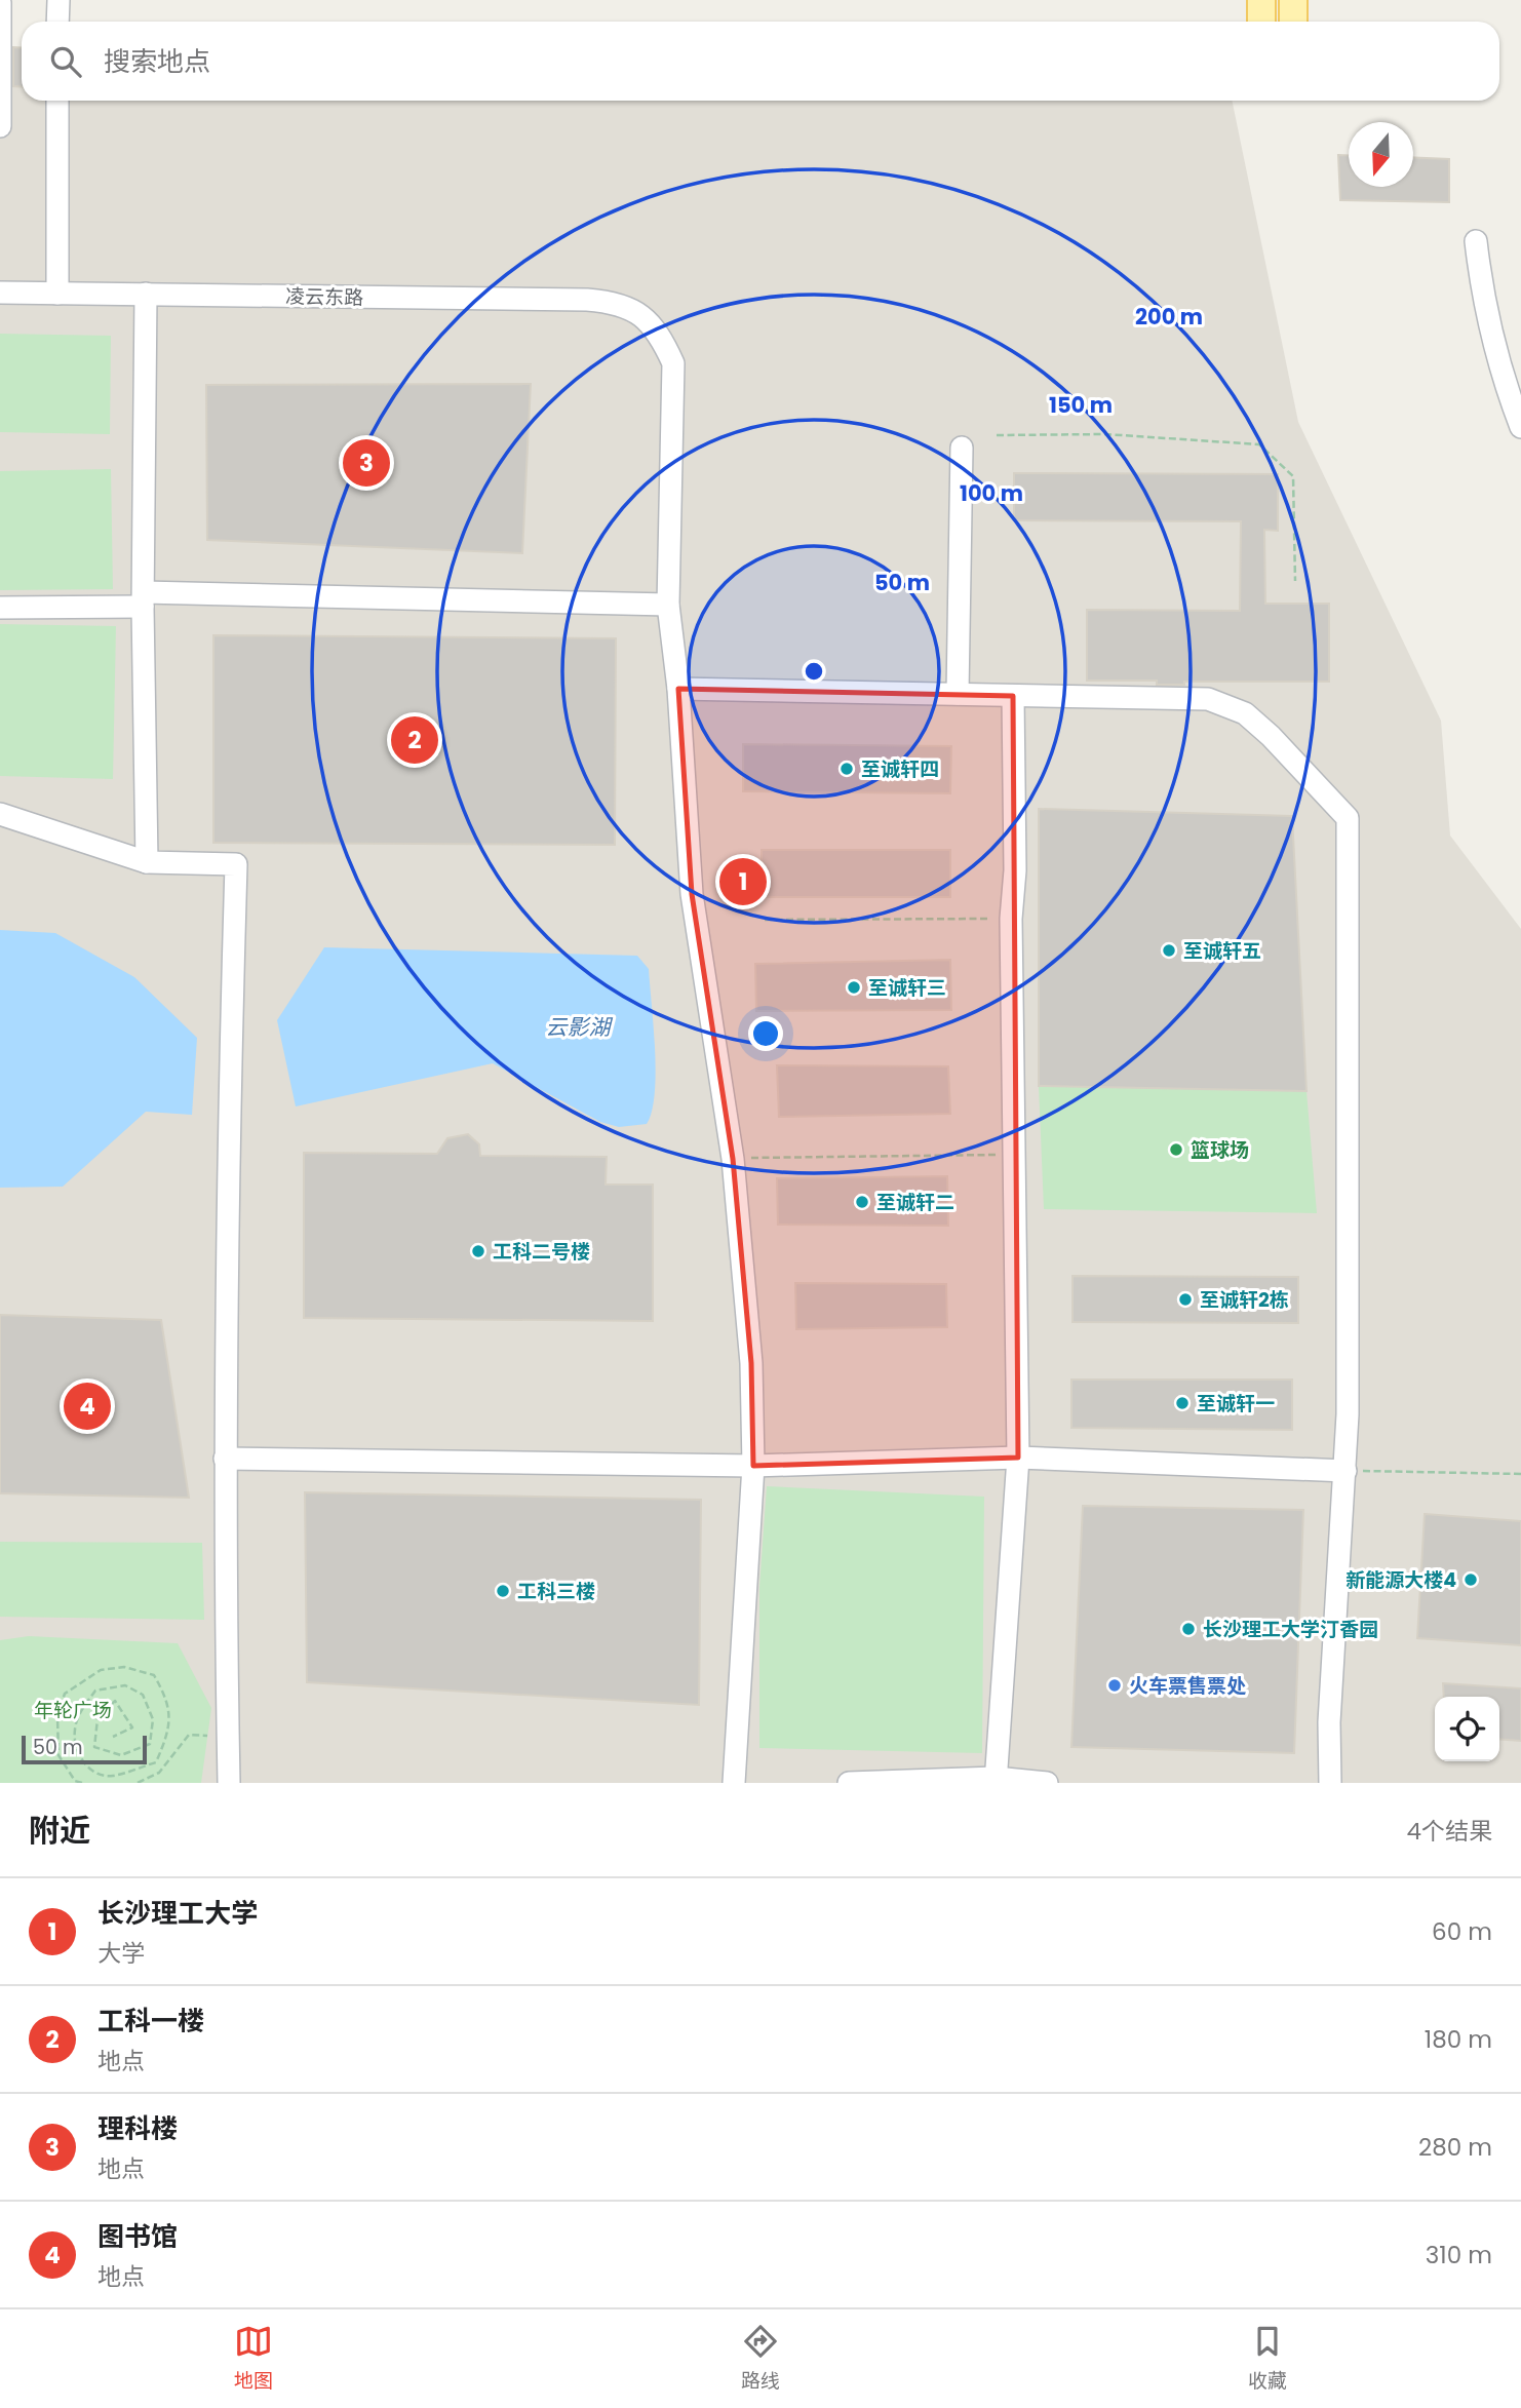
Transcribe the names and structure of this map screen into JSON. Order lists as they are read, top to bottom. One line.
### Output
{"streets":{"street":["凌云东路"]},"water":["云影湖"],"parks":["年轮广场"],"places":["至诚轩四","至诚轩五","至诚轩三","篮球场","至诚轩二","工科二号楼","至诚轩2栋","至诚轩一","新能源大楼4","工科三楼","长沙理工大学汀香园","火车票售票处"],"scale_bar":"50 m","north":"bottom","page":{"search":"搜索地点","pins":["3","2","1","4"],"scale":"50 m","heading":["附近","4个结果"],"list":[{"mark":"1","name":"长沙理工大学","note":"大学","value":"60 m"},{"mark":"2","name":"工科一楼","note":"地点","value":"180 m"},{"mark":"3","name":"理科楼","note":"地点","value":"280 m"},{"mark":"4","name":"图书馆","note":"地点","value":"310 m"}],"nav":["地图","路线","收藏"]},"rings":["200 m","150 m","100 m","50 m"]}
